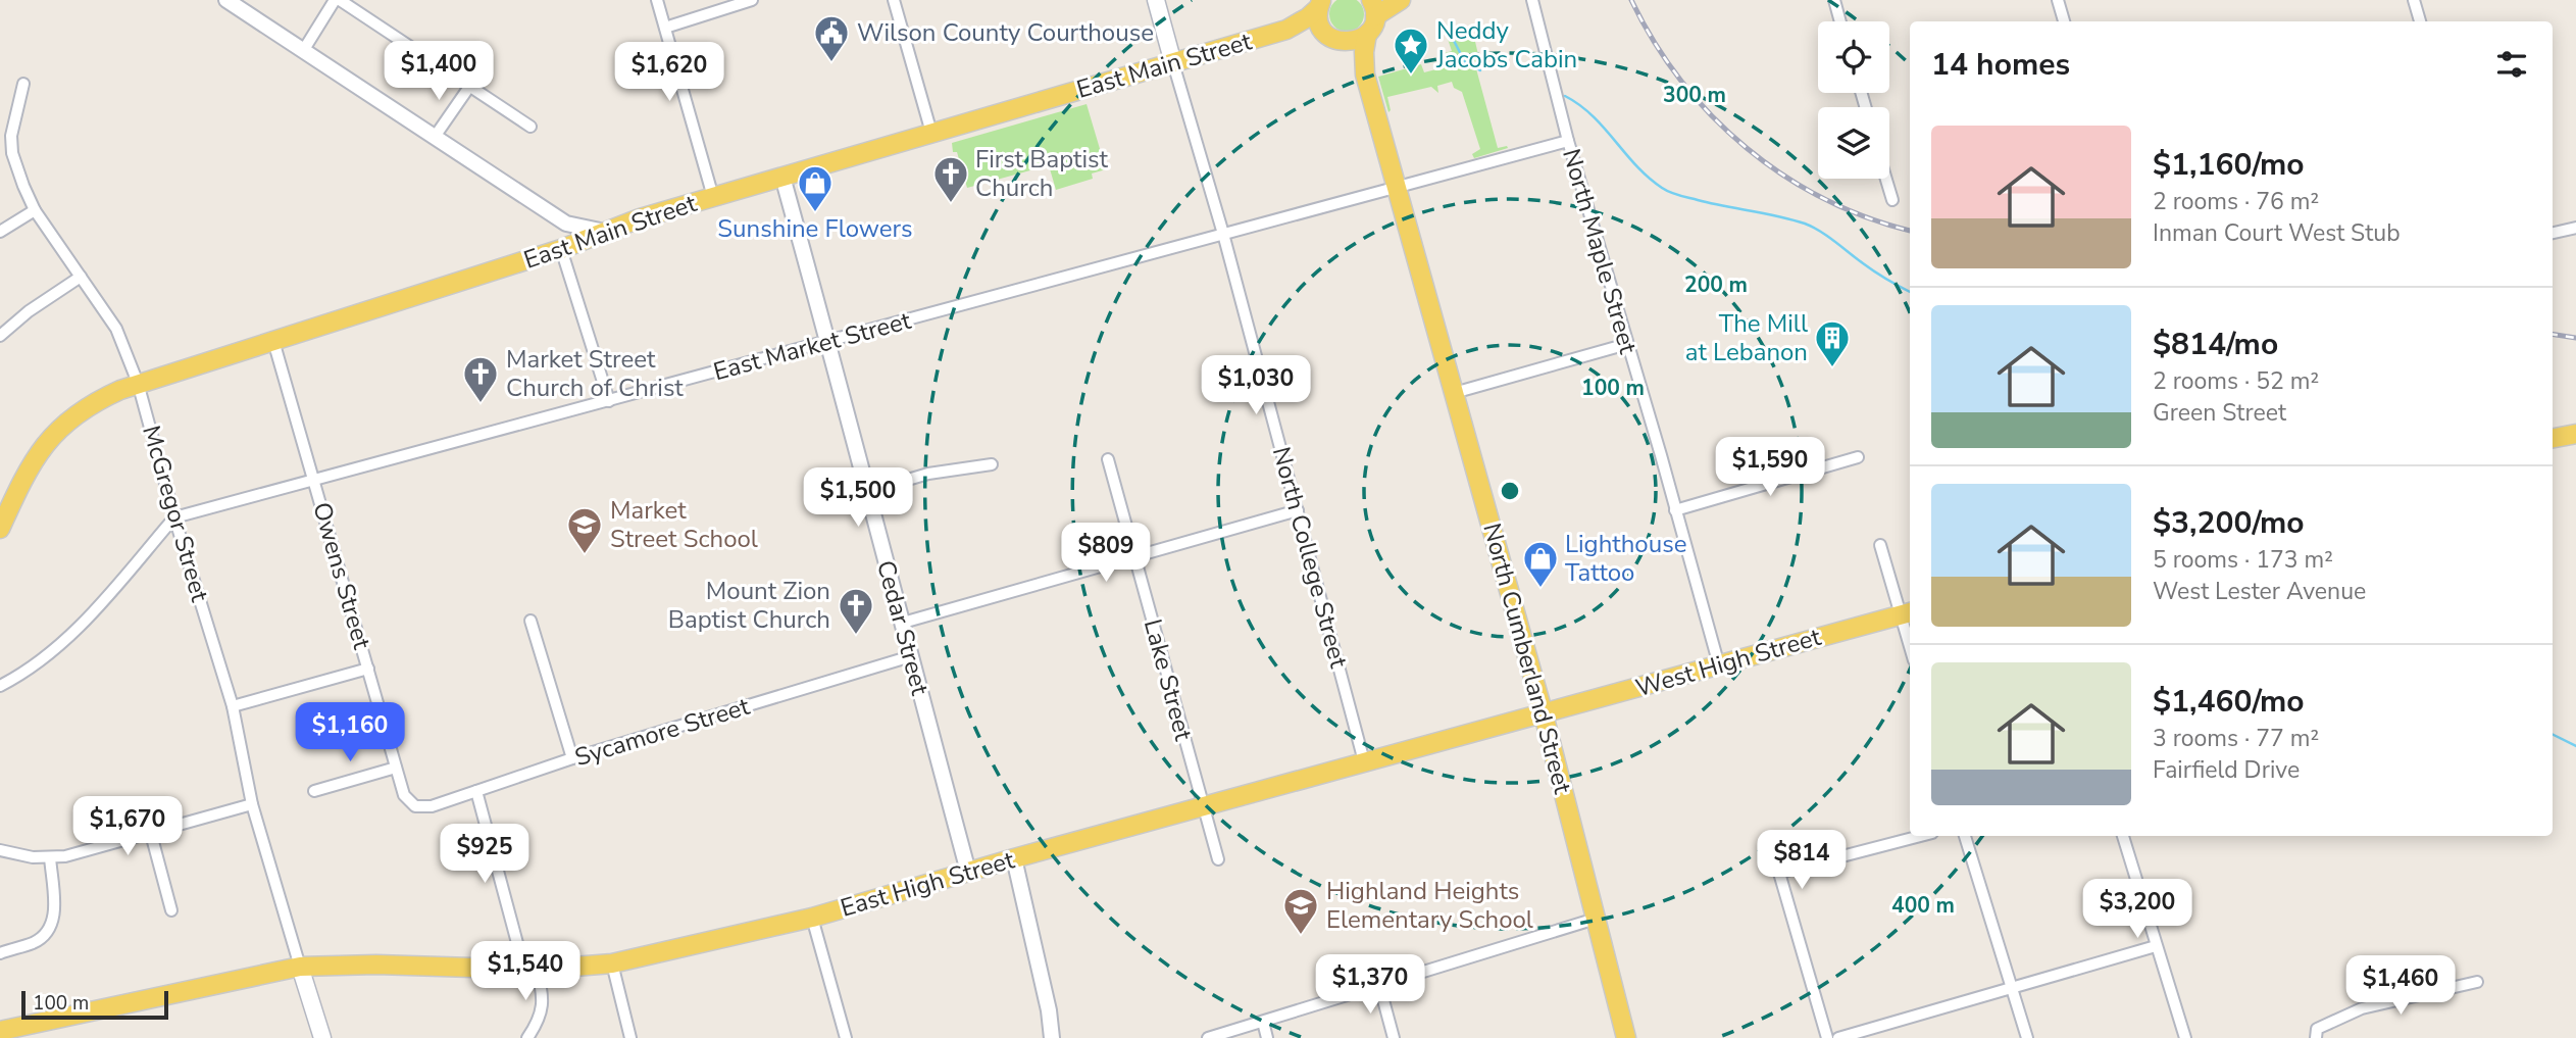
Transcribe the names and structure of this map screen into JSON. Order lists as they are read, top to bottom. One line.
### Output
{"streets":{"main road":["East Main Street","North Cumberland Street","West High Street","East High Street"],"street":["North Maple Street","East Market Street","McGregor Street","North College Street","Owens Street","Cedar Street","Lake Street","Sycamore Street"]},"crossings":[["East Main Street","McGregor Street"],["East Main Street","North College Street"],["East Main Street","Owens Street"],["East Main Street","Cedar Street"],["East Main Street","North Cumberland Street"],["North Maple Street","East Market Street"],["North Maple Street","West High Street"],["East Market Street","McGregor Street"],["East Market Street","North College Street"],["East Market Street","Owens Street"],["East Market Street","Cedar Street"],["East Market Street","North Cumberland Street"],["McGregor Street","East High Street"],["North College Street","East High Street"],["Owens Street","Sycamore Street"],["Cedar Street","Sycamore Street"],["Cedar Street","East High Street"],["North Cumberland Street","West High Street"],["North Cumberland Street","East High Street"],["West High Street","East High Street"],["Lake Street","East High Street"]],"places":{"public building":["Wilson County Courthouse"],"place":["Neddy Jacobs Cabin"],"church":["First Baptist Church","Market Street Church of Christ","Mount Zion Baptist Church"],"shop":["Sunshine Flowers","Lighthouse Tattoo"],"building":["The Mill at Lebanon"],"school or university":["Market Street School","Highland Heights Elementary School"]},"scale_bar":"100 m","page":{"heading":"14 homes","price":["$1,400","$1,620","$1,030","$1,590","$1,500","$809","$1,160","$1,670","$925","$814","$3,200","$1,540","$1,370","$1,460"],"list":[{"name":"$1,160/mo","note":"2 rooms · 76 m² · Inman Court West Stub"},{"name":"$814/mo","note":"2 rooms · 52 m² · Green Street"},{"name":"$3,200/mo","note":"5 rooms · 173 m² · West Lester Avenue"},{"name":"$1,460/mo","note":"3 rooms · 77 m² · Fairfield Drive"}],"scale":"100 m"},"rings":["300 m","200 m","100 m","400 m"]}
